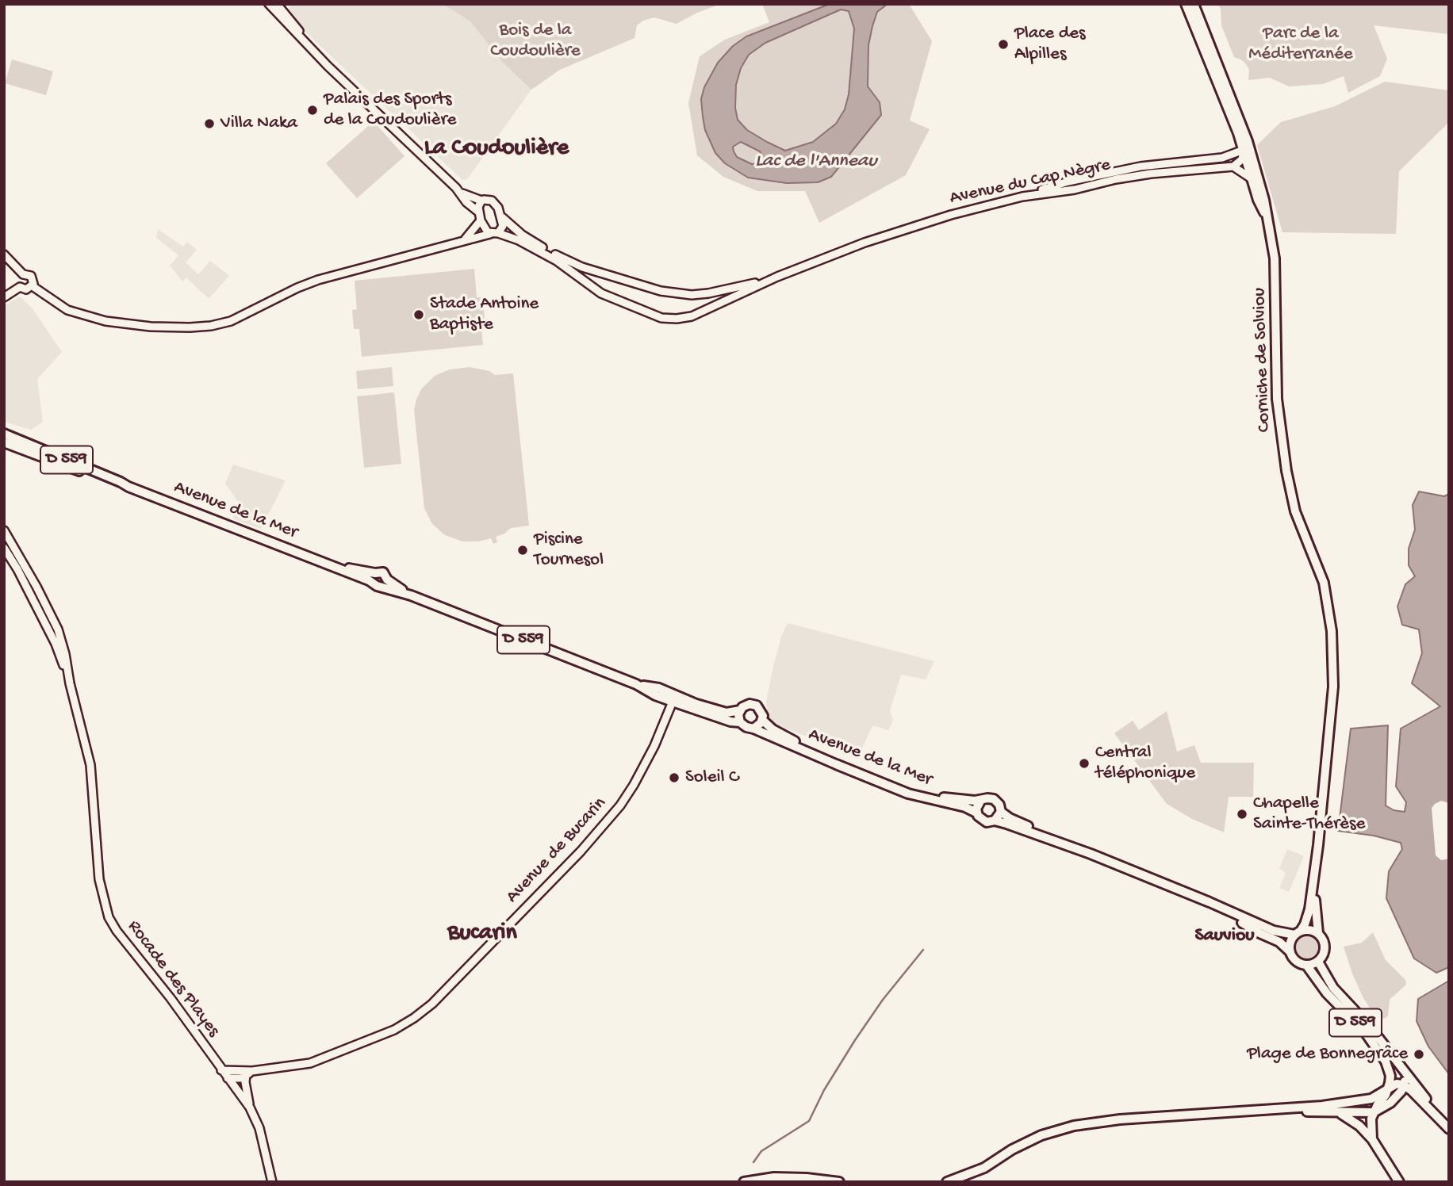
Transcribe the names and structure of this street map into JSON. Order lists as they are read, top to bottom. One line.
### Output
{"streets":{"main road":["Corniche de Solviou","D 559","Avenue de la Mer"],"street":["Avenue du Cap Nègre","Avenue de Bucarin","Rocade des Playes"]},"crossings":[["Corniche de Solviou","D 559"],["Avenue de la Mer","Avenue de Bucarin"],["Avenue de Bucarin","Rocade des Playes"]],"districts":["La Coudoulière","Bucarin","Sauviou"],"water":["Lac de l'Anneau"],"parks":["Bois de la Coudoulière","Parc de la Méditerranée"],"places":["Place des Alpilles","Palais des Sports de la Coudoulière","Villa Naka","Stade Antoine Baptiste","Piscine Tournesol","Central téléphonique","Soleil C","Chapelle Sainte-Thérèse","Plage de Bonnegrâce"]}
